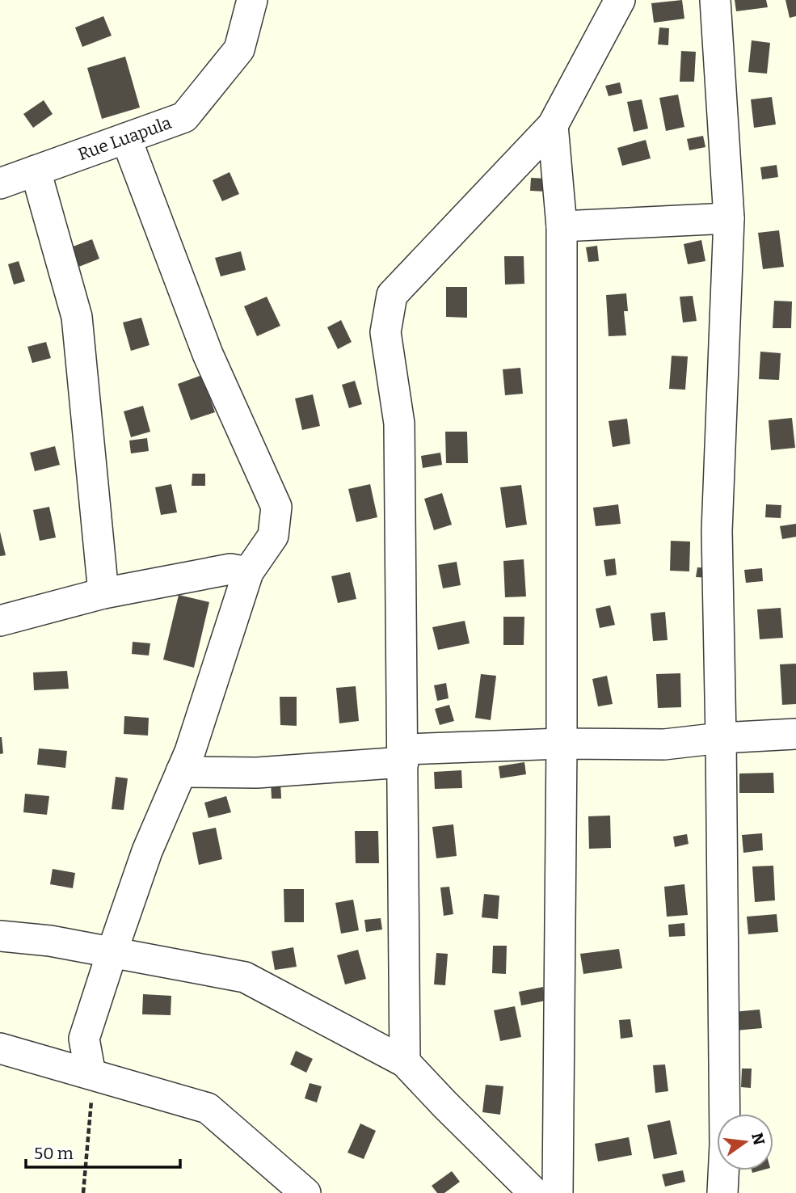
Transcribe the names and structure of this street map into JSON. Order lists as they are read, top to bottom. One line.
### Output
{"streets":{"street":["Rue Luapula"]},"scale_bar":"50 m","north":"right"}
